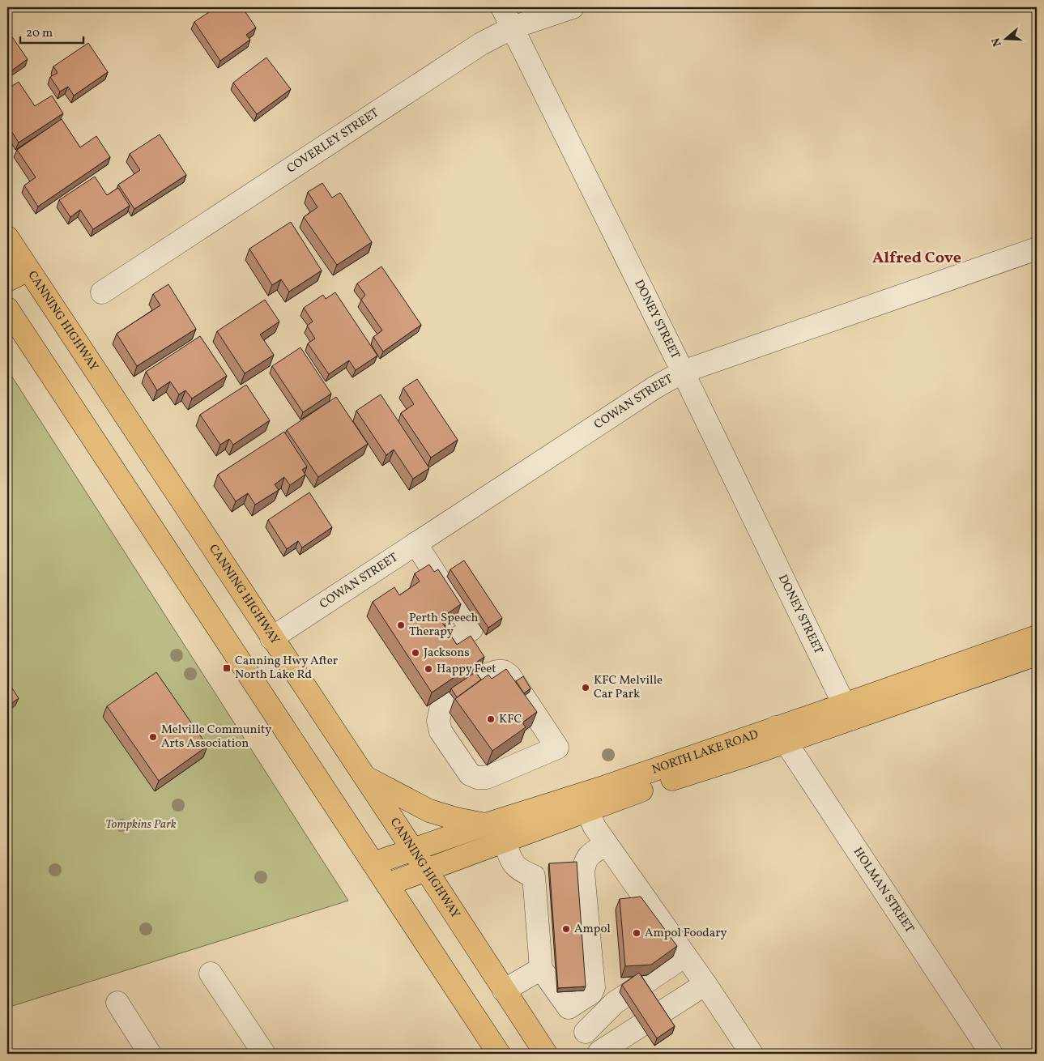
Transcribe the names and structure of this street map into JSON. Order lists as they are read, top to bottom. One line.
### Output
{"streets":{"main road":["CANNING HIGHWAY","NORTH LAKE ROAD"],"street":["COVERLEY STREET","DONEY STREET","COWAN STREET","HOLMAN STREET"]},"crossings":[["COVERLEY STREET","DONEY STREET"],["DONEY STREET","COWAN STREET"],["DONEY STREET","NORTH LAKE ROAD"],["CANNING HIGHWAY","COWAN STREET"],["CANNING HIGHWAY","NORTH LAKE ROAD"],["NORTH LAKE ROAD","HOLMAN STREET"]],"districts":["Alfred Cove"],"parks":["Tompkins Park"],"places":{"other":["Perth Speech Therapy","Jacksons","Happy Feet","KFC Melville Car Park","KFC","Melville Community Arts Association","Ampol","Ampol Foodary"],"transit":["Canning Hwy After North Lake Rd"]},"scale_bar":"20 m","north":"left"}
